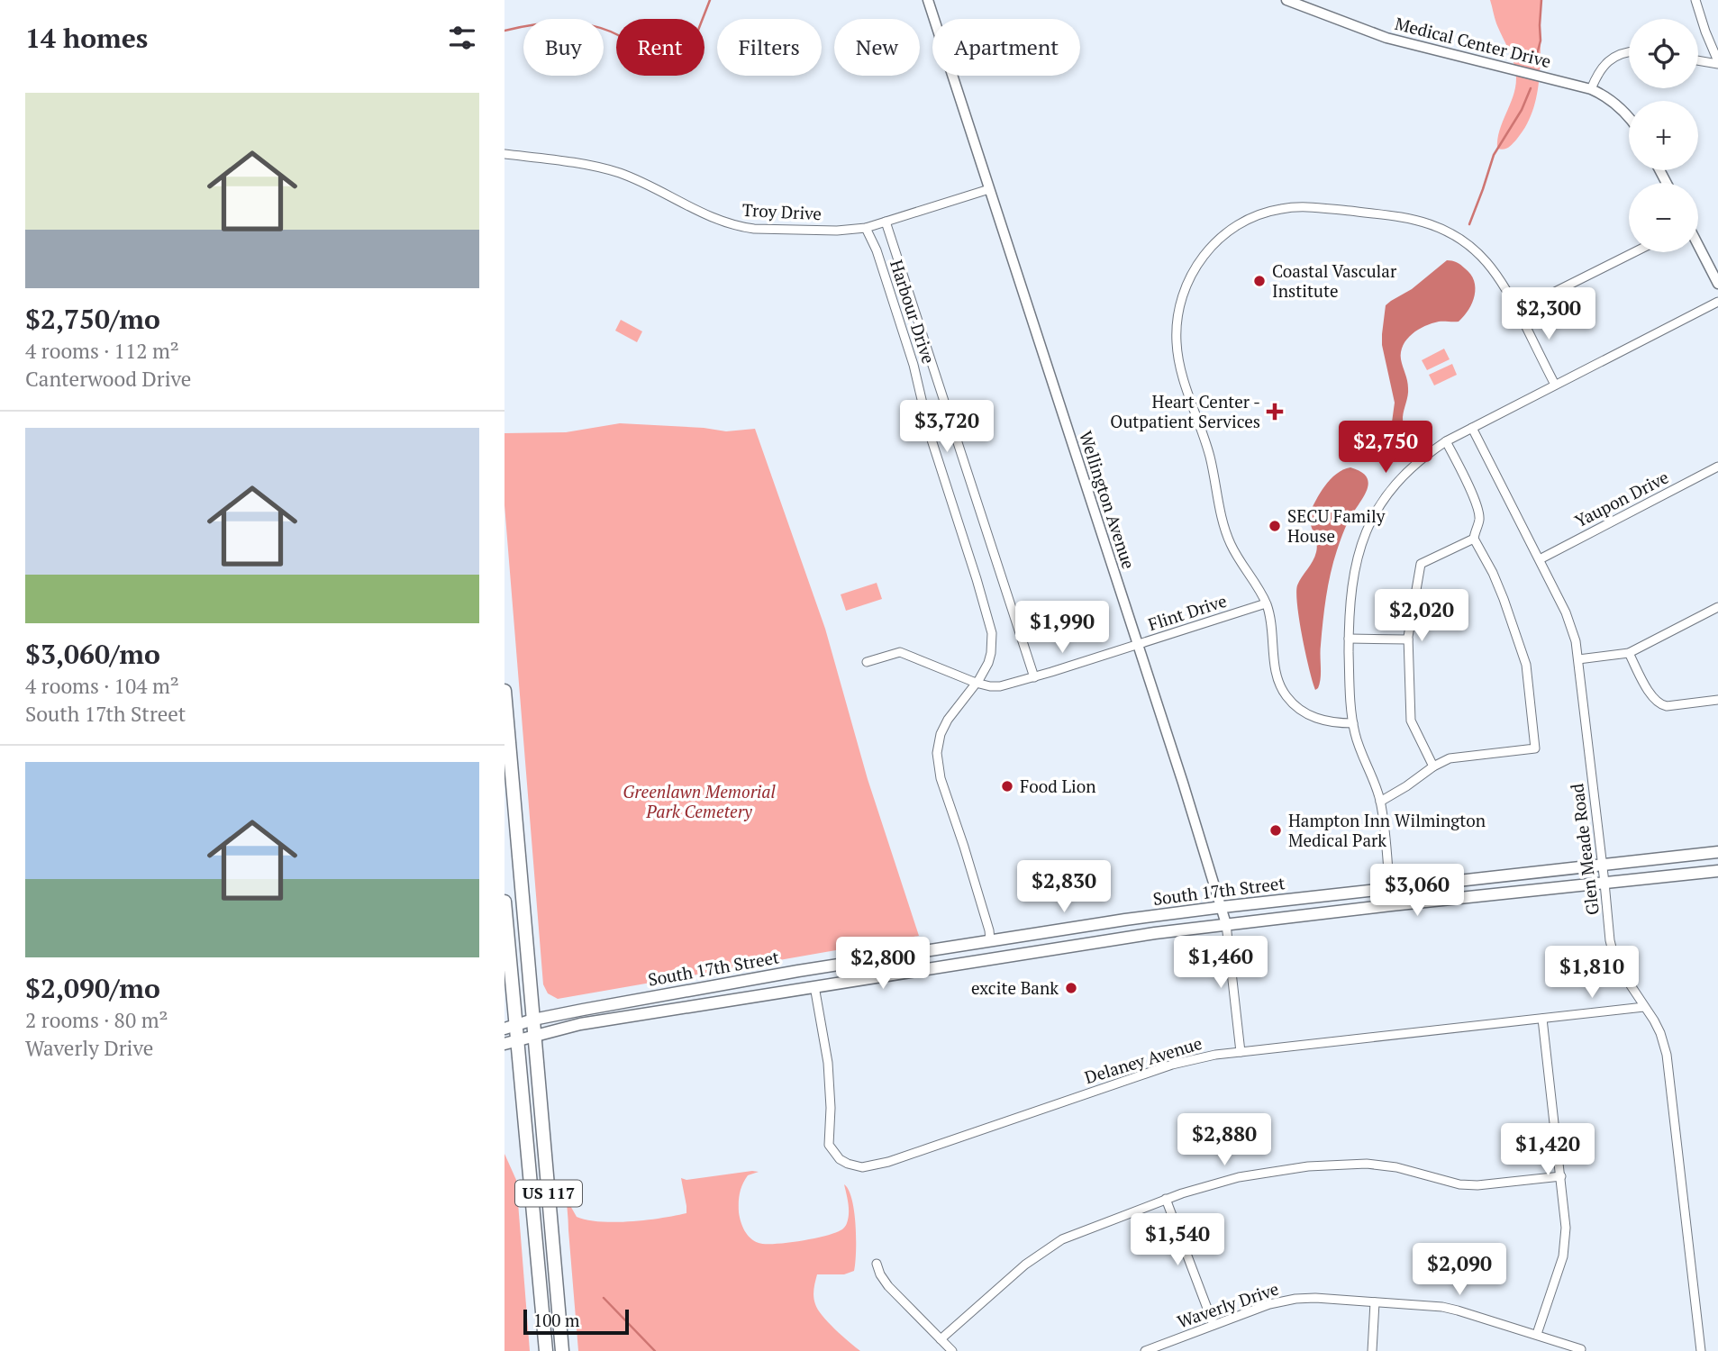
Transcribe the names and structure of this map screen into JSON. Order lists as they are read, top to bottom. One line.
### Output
{"streets":{"main road":["South 17th Street","US 117"],"street":["Medical Center Drive","Troy Drive","Harbour Drive","Yaupon Drive","Wellington Avenue","Flint Drive","Glen Meade Road","Delaney Avenue","Waverly Drive"]},"crossings":[["Troy Drive","Harbour Drive"],["Troy Drive","Wellington Avenue"],["Harbour Drive","Flint Drive"],["Harbour Drive","South 17th Street"],["Yaupon Drive","Glen Meade Road"],["Wellington Avenue","Flint Drive"],["Wellington Avenue","South 17th Street"],["Wellington Avenue","Delaney Avenue"],["Glen Meade Road","South 17th Street"],["Glen Meade Road","Delaney Avenue"],["South 17th Street","Delaney Avenue"],["South 17th Street","US 117"]],"parks":["Greenlawn Memorial Park Cemetery"],"places":{"other":["Coastal Vascular Institute","SECU Family House","Food Lion","Hampton Inn Wilmington Medical Park","excite Bank"],"health":["Heart Center - Outpatient Services"]},"scale_bar":"100 m","page":{"heading":"14 homes","map_buttons":["+","−"],"chip":["Buy","Rent","Filters","New","Apartment"],"list":[{"name":"$2,750/mo","note":"4 rooms · 112 m² · Canterwood Drive"},{"name":"$3,060/mo","note":"4 rooms · 104 m² · South 17th Street"},{"name":"$2,090/mo","note":"2 rooms · 80 m² · Waverly Drive"}],"price":["$2,300","$3,720","$2,750","$2,020","$1,990","$2,830","$3,060","$1,460","$2,800","$1,810","$2,880","$1,420","$1,540","$2,090"],"scale":"100 m"}}
